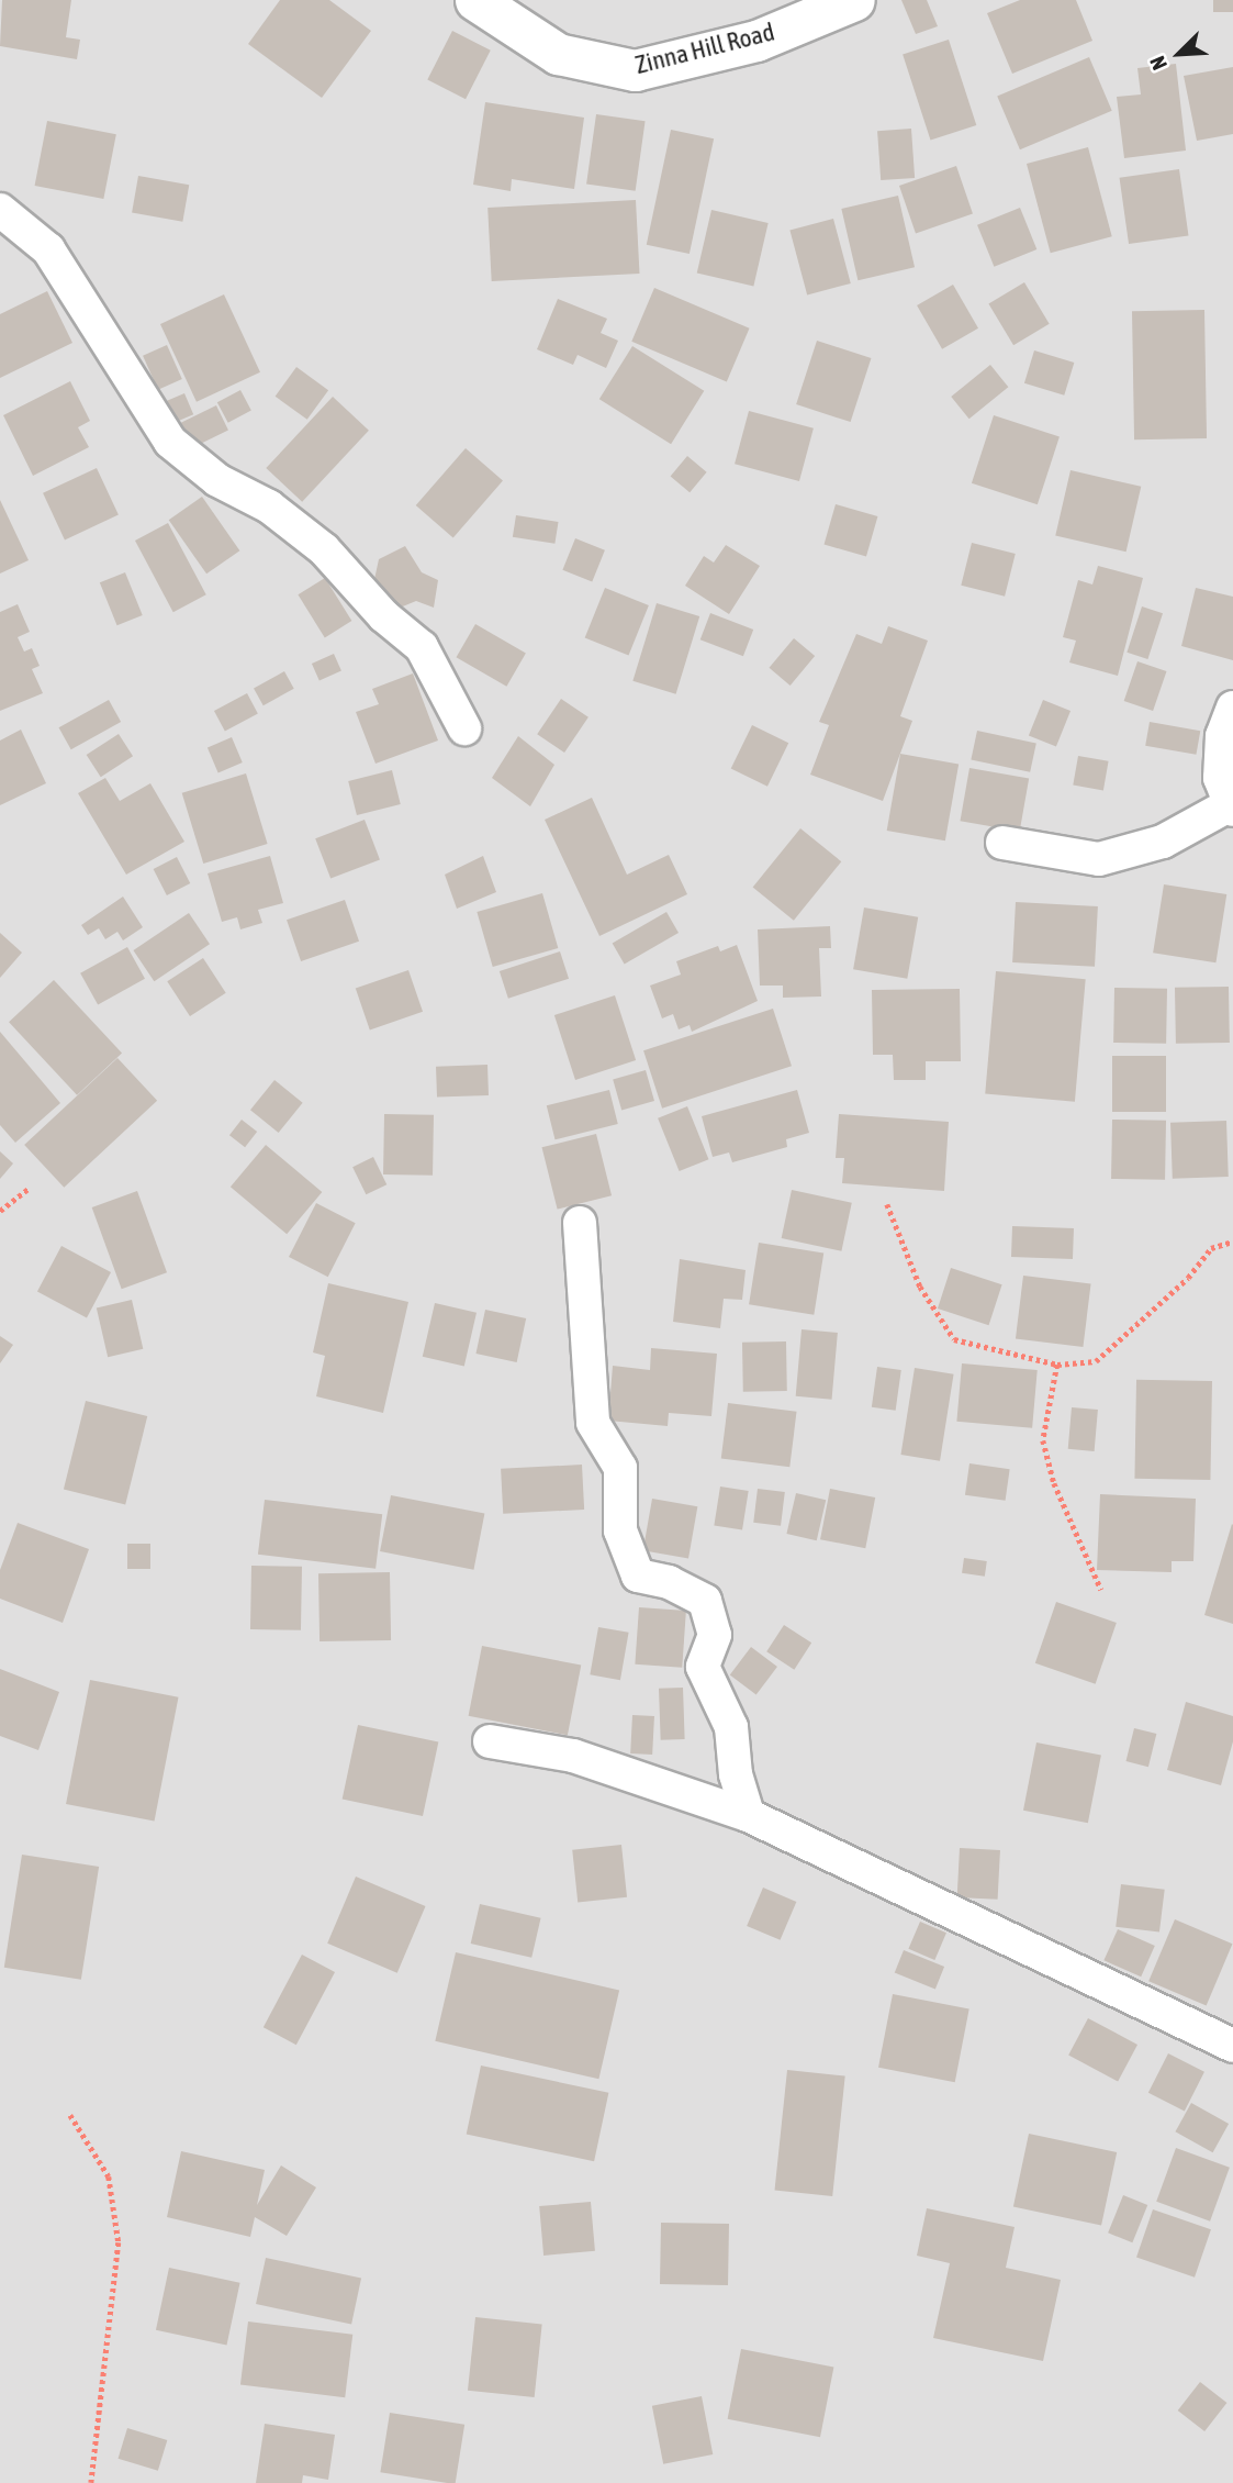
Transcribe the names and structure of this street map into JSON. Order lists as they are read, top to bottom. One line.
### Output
{"streets":{"street":["Zinna Hill Road"]},"north":"bottom left"}
